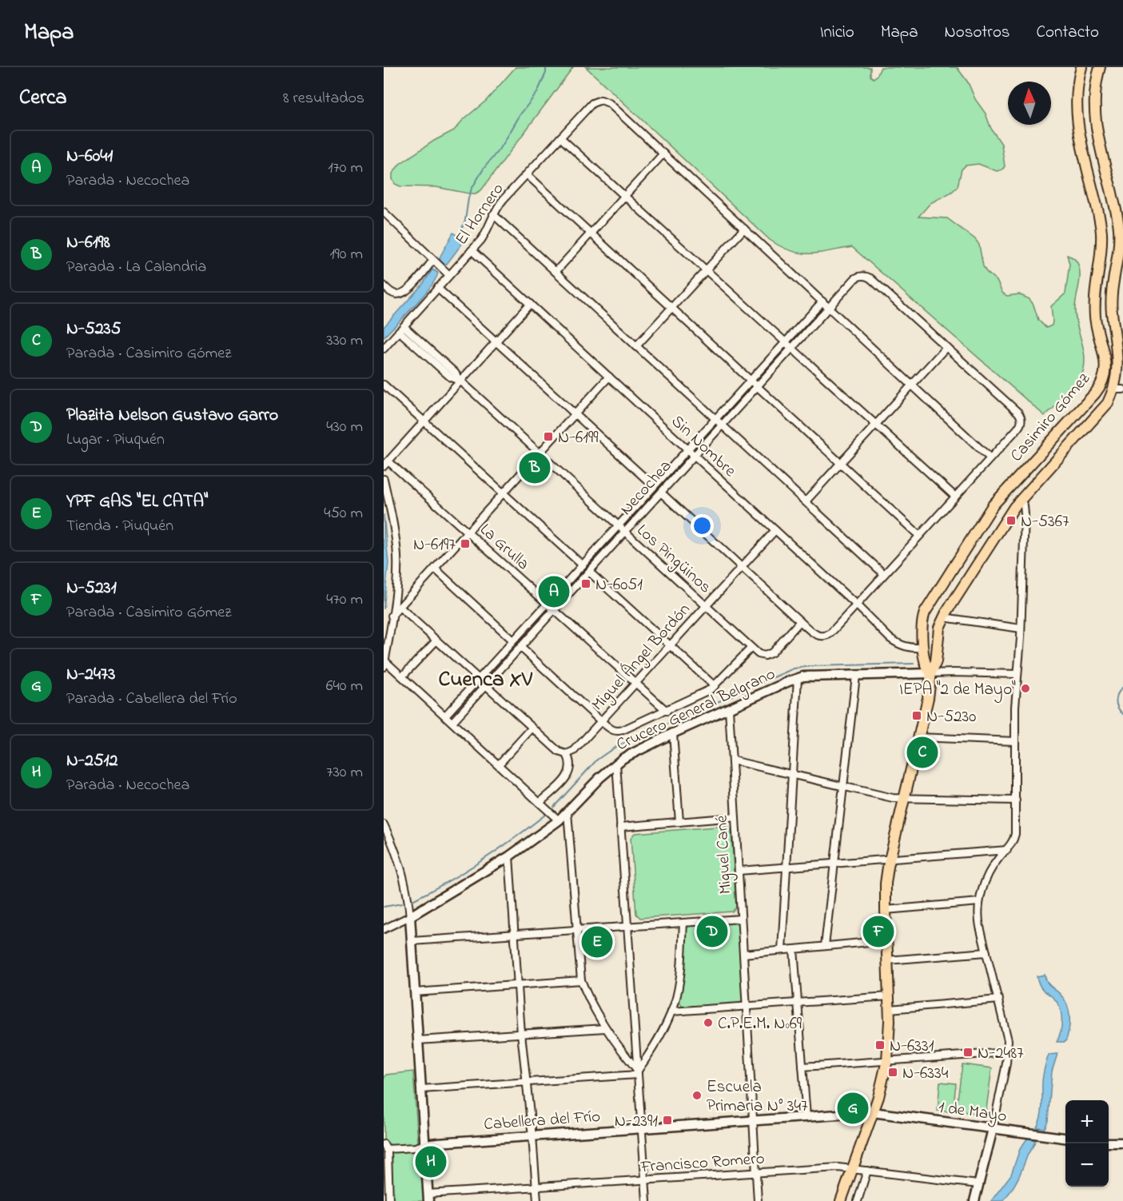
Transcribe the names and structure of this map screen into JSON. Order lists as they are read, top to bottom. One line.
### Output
{"streets":{"main road":["Casimiro Gómez"],"street":["El Hornero","Sin Nombre","Necochea","La Grulla","Los Pingüinos","Miguel Ángel Bordón","Crucero General Belgrano","Miguel Cané","1 de Mayo","Cabellera del Frío","Francisco Romero"]},"crossings":[["El Hornero","Sin Nombre"],["El Hornero","Los Pingüinos"],["Casimiro Gómez","Sin Nombre"],["Casimiro Gómez","Crucero General Belgrano"],["Casimiro Gómez","1 de Mayo"],["Casimiro Gómez","Cabellera del Frío"],["Casimiro Gómez","Francisco Romero"],["Sin Nombre","Necochea"],["Sin Nombre","Miguel Ángel Bordón"],["Necochea","La Grulla"],["Necochea","Los Pingüinos"],["La Grulla","Miguel Ángel Bordón"],["Los Pingüinos","Miguel Ángel Bordón"],["Crucero General Belgrano","Miguel Cané"],["Miguel Cané","Cabellera del Frío"],["Miguel Cané","Francisco Romero"],["1 de Mayo","Cabellera del Frío"]],"districts":["Cuenca XV"],"places":{"transit":["N-6199","N-5367","N-6197","N-6051","N-5230","N-6331","N-2487","N-6334","N-2391"],"other":["IEPA \"2 de Mayo\"","C.P.E.M. Nº69","Escuela Primaria N° 347"]},"north":"top","page":{"header":"Mapa","nav":["Inicio","Mapa","Nosotros","Contacto"],"heading":["Cerca","8 resultados"],"list":[{"mark":"A","name":"N-6041","note":"Parada · Necochea","value":"170 m"},{"mark":"B","name":"N-6198","note":"Parada · La Calandria","value":"190 m"},{"mark":"C","name":"N-5235","note":"Parada · Casimiro Gómez","value":"330 m"},{"mark":"D","name":"Plazita Nelson Gustavo Garro","note":"Lugar · Piuquén","value":"430 m"},{"mark":"E","name":"YPF GAS \"EL CATA\"","note":"Tienda · Piuquén","value":"450 m"},{"mark":"F","name":"N-5231","note":"Parada · Casimiro Gómez","value":"470 m"},{"mark":"G","name":"N-2473","note":"Parada · Cabellera del Frío","value":"640 m"},{"mark":"H","name":"N-2512","note":"Parada · Necochea","value":"730 m"}],"pins":["B","A","C","D","F","E","G","H"],"map_buttons":["+","−"]}}
